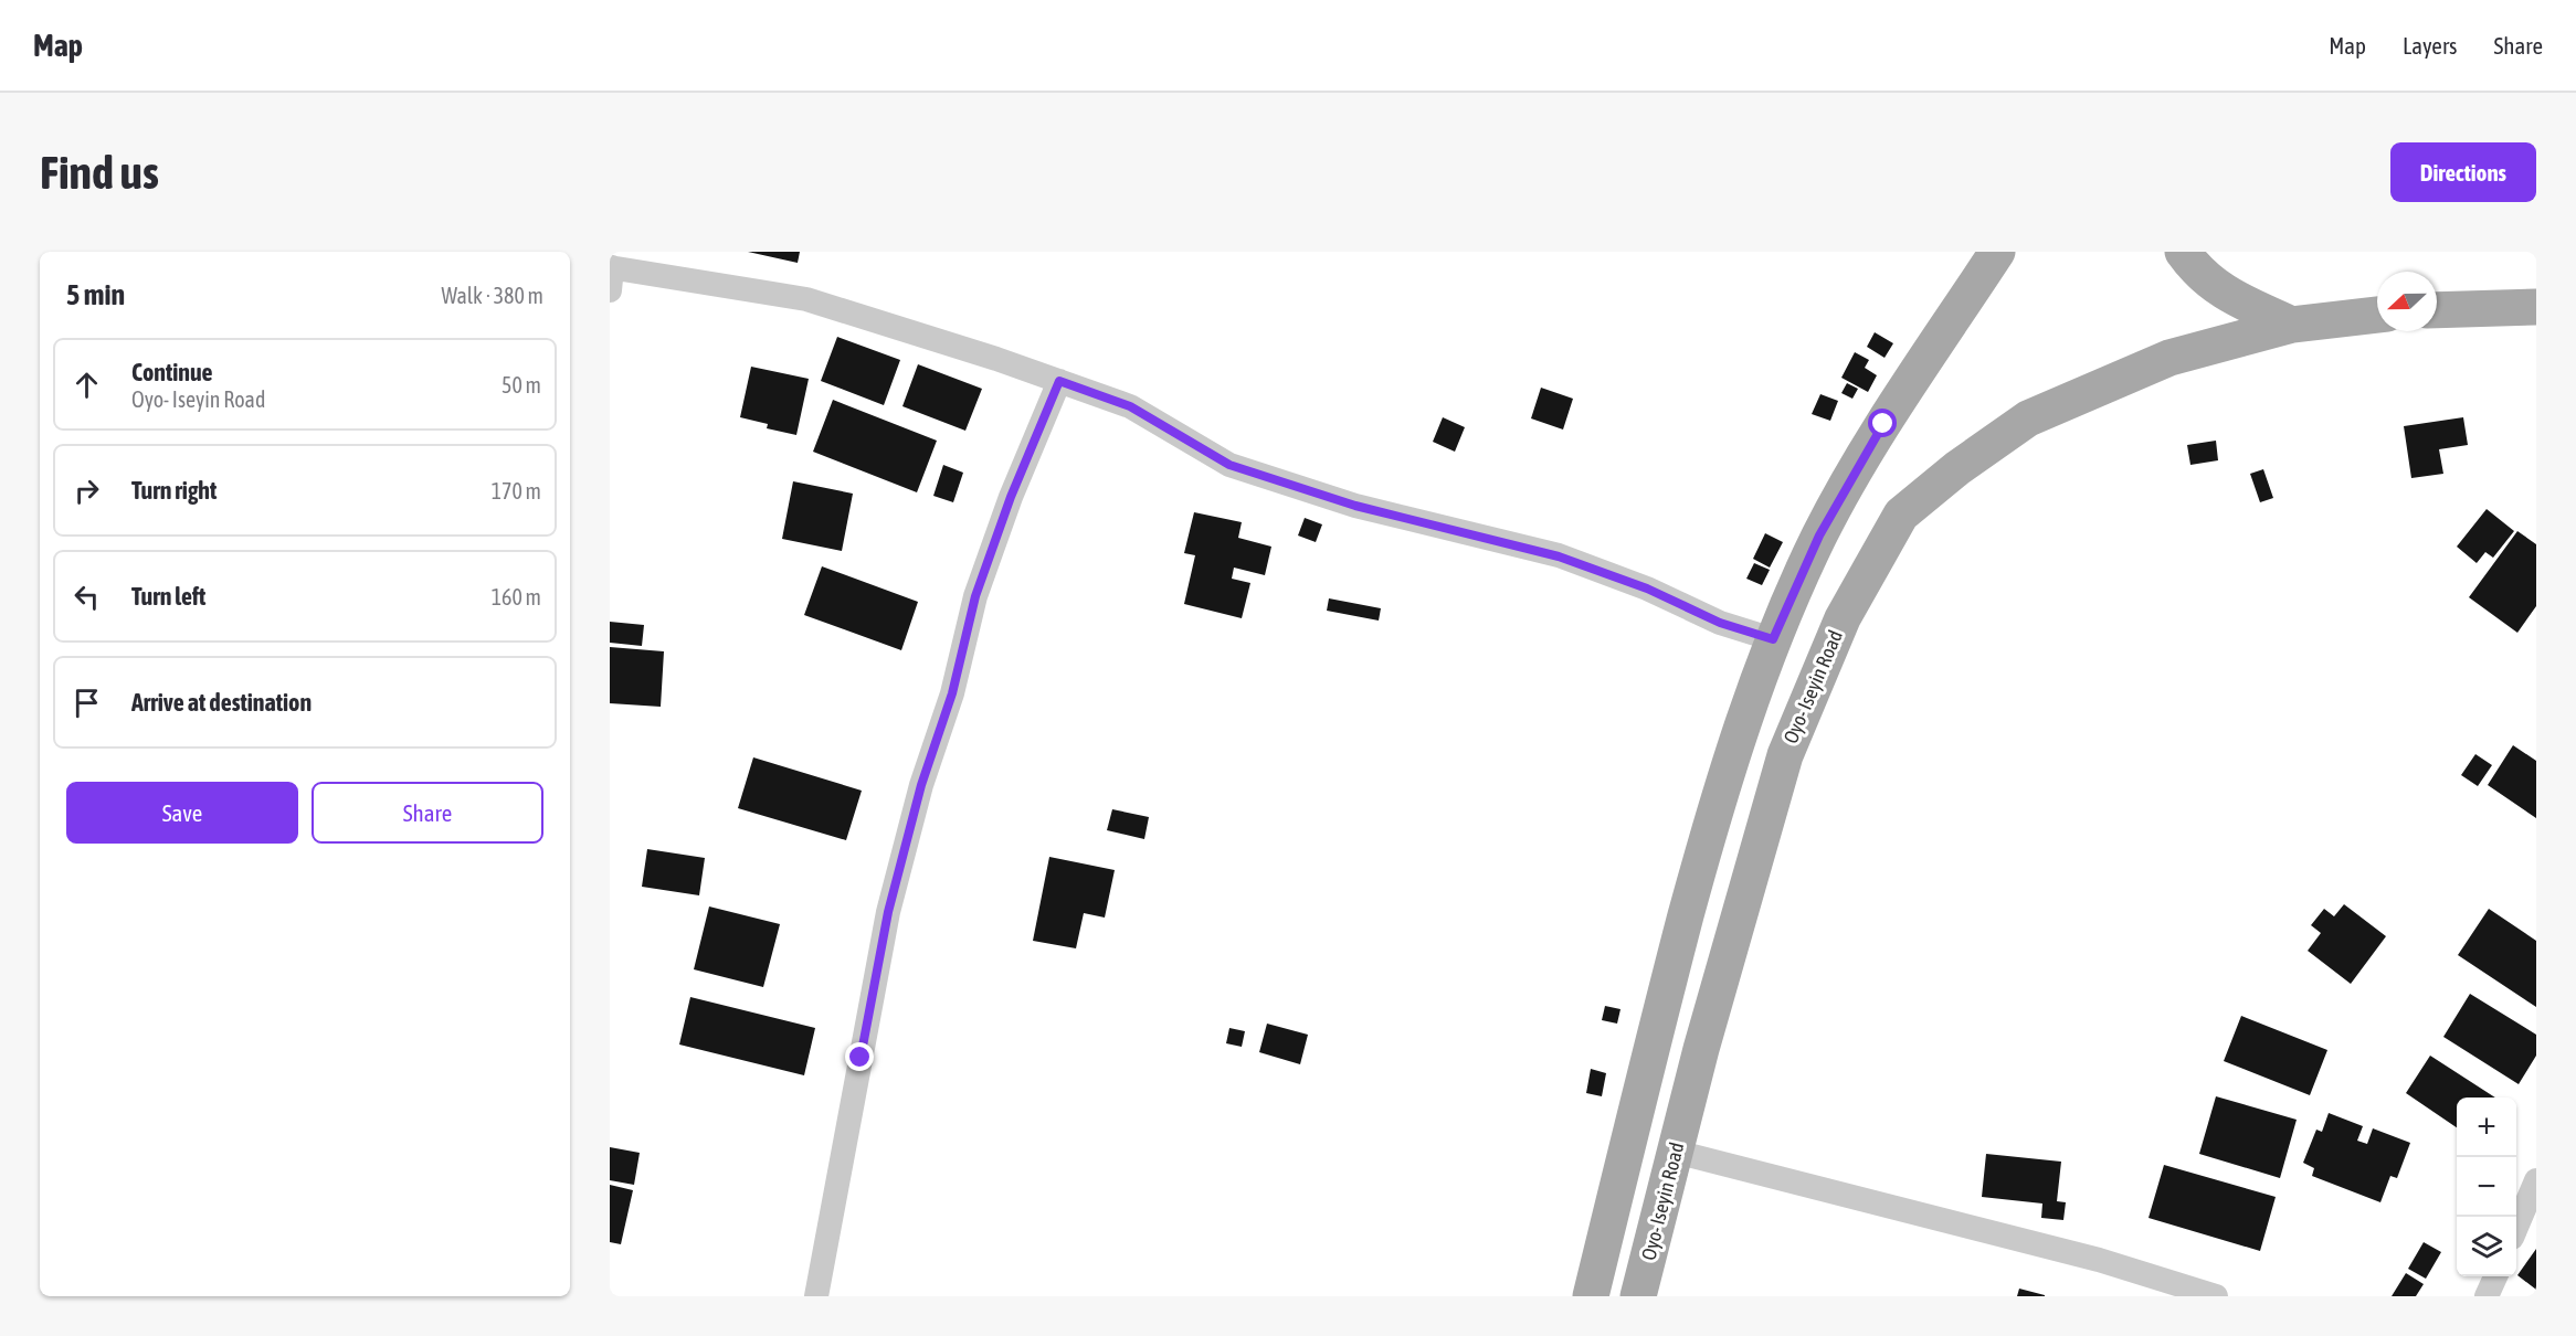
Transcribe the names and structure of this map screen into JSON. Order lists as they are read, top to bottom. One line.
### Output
{"streets":{"main road":["Oyo- Iseyin Road"]},"north":"left","page":{"header":"Map","nav":["Map","Layers","Share"],"buttons":["Directions",["Save","Share"]],"title":"Find us","heading":["5 min","Walk · 380 m"],"list":[["Continue","Oyo- Iseyin Road","50 m"],["Turn right","170 m"],["Turn left","160 m"],"Arrive at destination"],"map_buttons":["+","−"]}}
